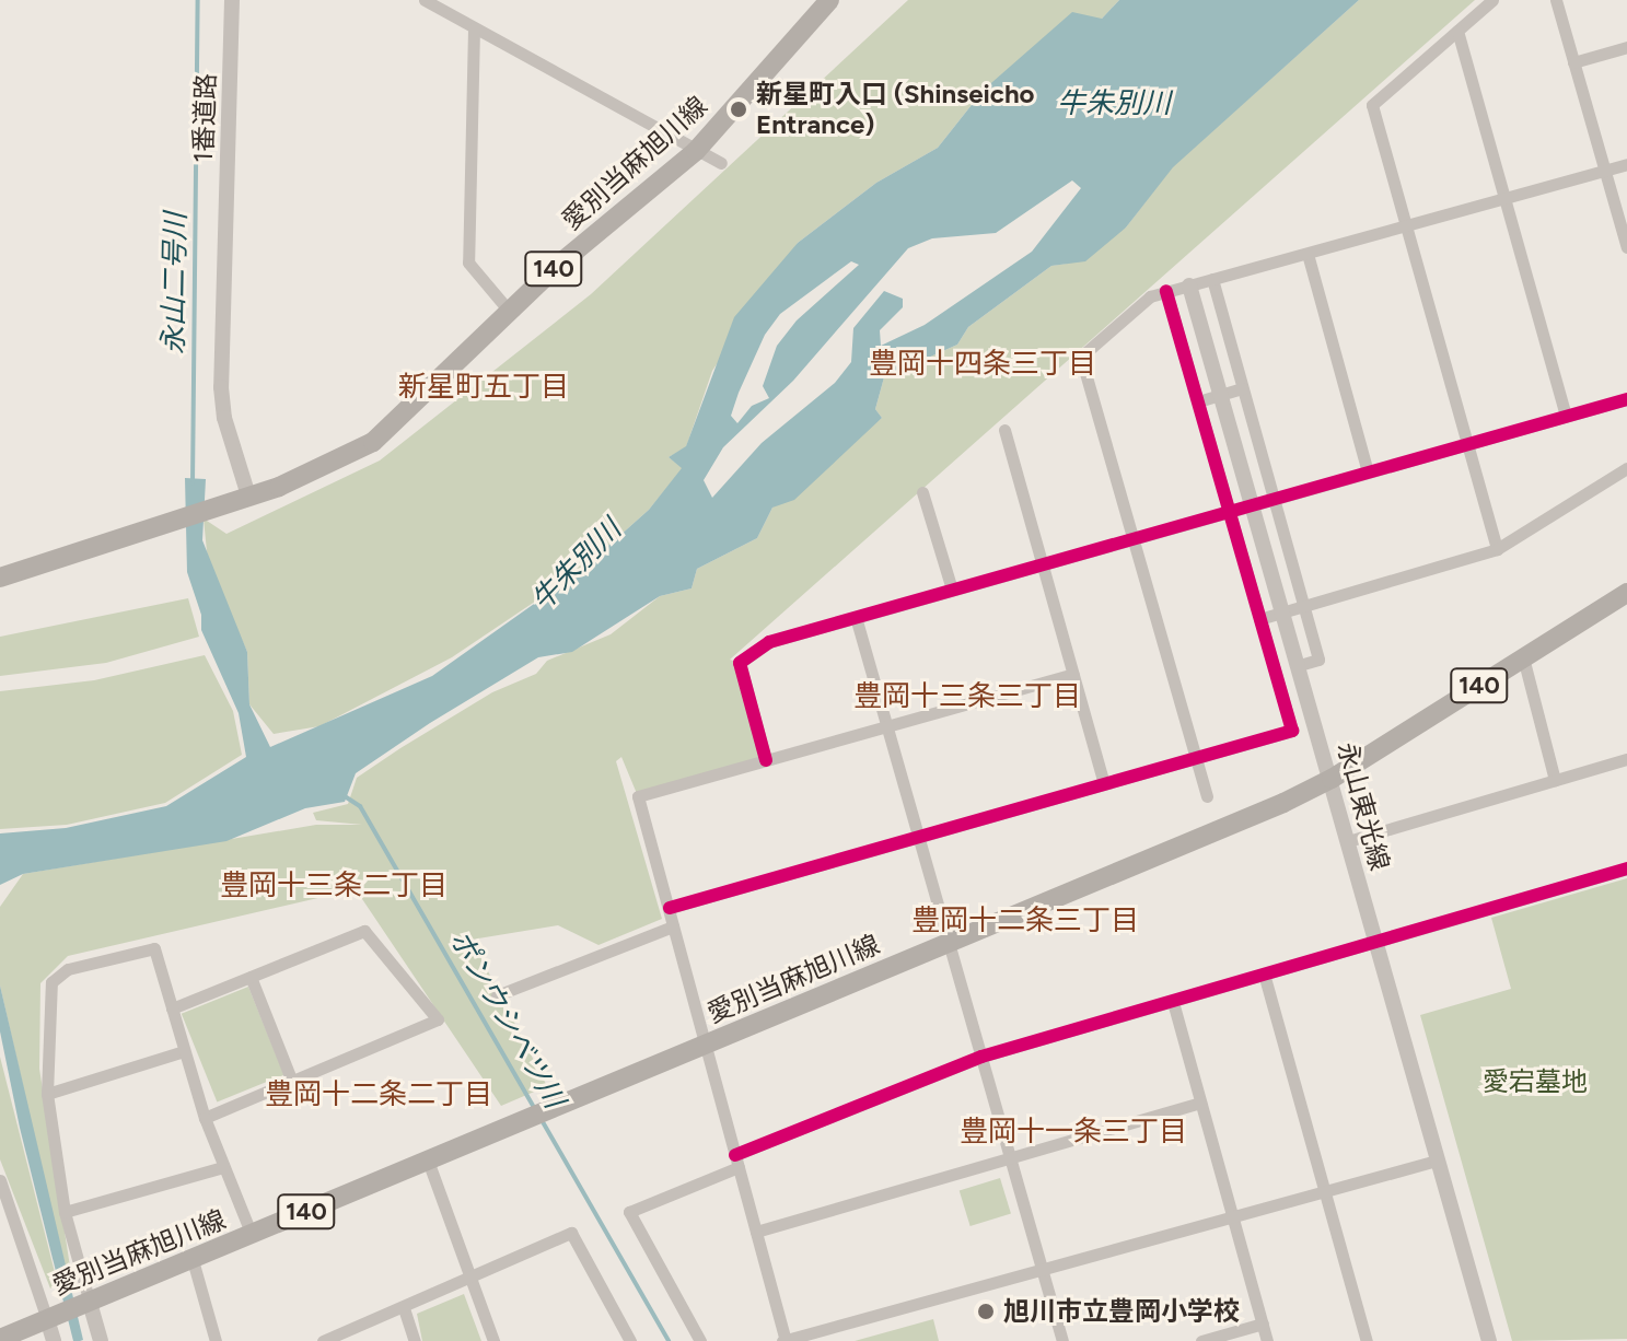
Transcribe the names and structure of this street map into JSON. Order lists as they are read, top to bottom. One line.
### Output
{"streets":{"main road":["愛別当麻旭川線","140"],"street":["1番道路","永山東光線"]},"crossings":[["1番道路","愛別当麻旭川線"],["愛別当麻旭川線","永山東光線"]],"districts":["豊岡十四条三丁目","新星町五丁目","豊岡十三条三丁目","豊岡十三条二丁目","豊岡十二条三丁目","豊岡十二条二丁目","豊岡十一条三丁目"],"water":["牛朱別川","永山二号川","ポンウシベツ川"],"parks":["愛宕墓地"],"places":["新星町入口 (Shinseicho Entrance)","旭川市立豊岡小学校"]}
